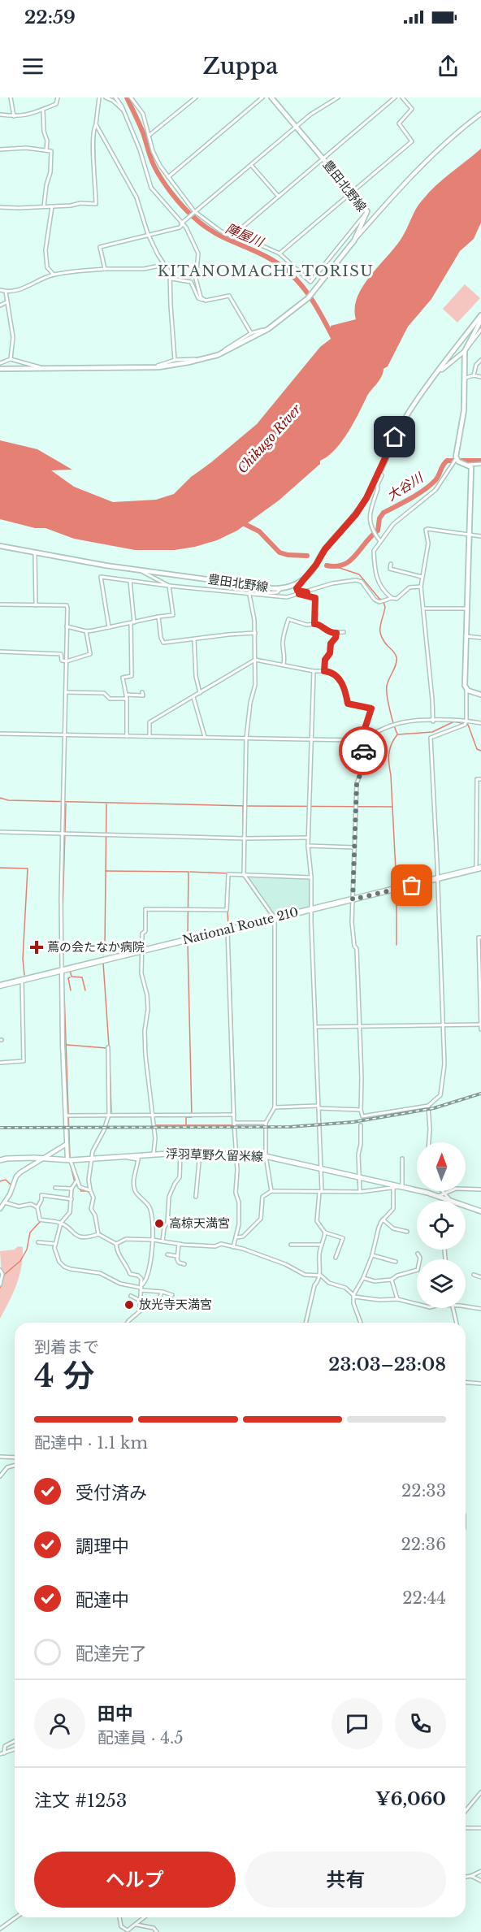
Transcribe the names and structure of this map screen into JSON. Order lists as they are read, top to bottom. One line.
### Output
{"streets":{"highway":["National Route 210"],"main road":["豊田北野線","浮羽草野久留米線"]},"districts":["KITANOMACHI-TORISU"],"water":["陣屋川","Chikugo River","大谷川"],"places":{"health":["蔦の会たなか病院"],"other":["高椋天満宮","放光寺天満宮"]},"north":"top","page":{"status":"22:59","header":"Zuppa","heading":["4 分","到着まで","23:03–23:08"],"panel":["田中","配達員 · 4.5","注文 #1253","¥6,060"],"bar":"配達中 · 1.1 km","list":[["受付済み","22:33"],["調理中","22:36"],["配達中","22:44"],"配達完了"],"buttons":["ヘルプ","共有"]}}
